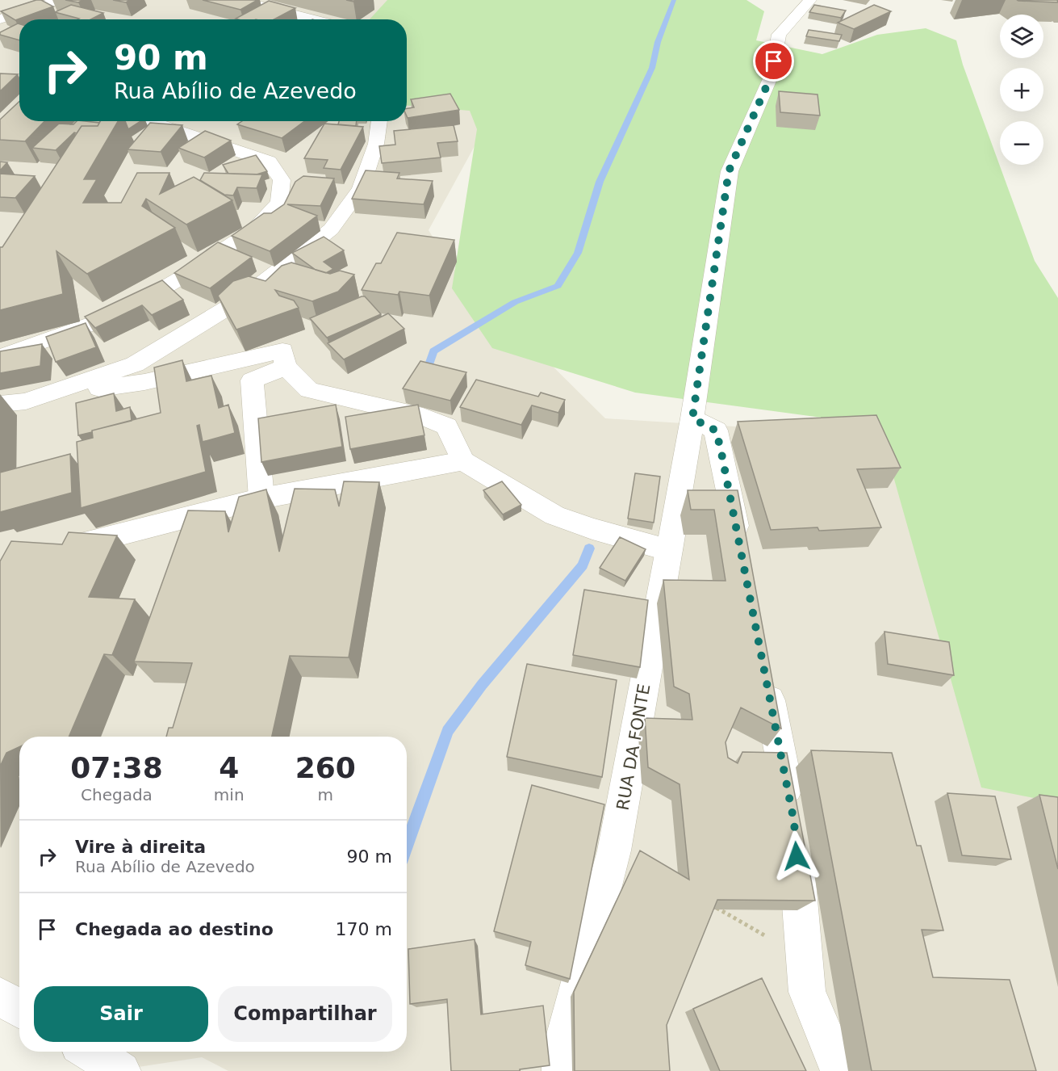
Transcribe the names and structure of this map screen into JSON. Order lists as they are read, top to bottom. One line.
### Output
{"streets":{"street":["RUA DA FONTE"]},"page":{"map_buttons":["+","−"],"turn":["90 m","Rua Abílio de Azevedo"],"eta":["07:38","Chegada","4","min","260","m"],"list":[{"name":"Vire à direita","note":"Rua Abílio de Azevedo","value":"90 m"},{"name":"Chegada ao destino","value":"170 m"}],"buttons":["Sair","Compartilhar"]}}
